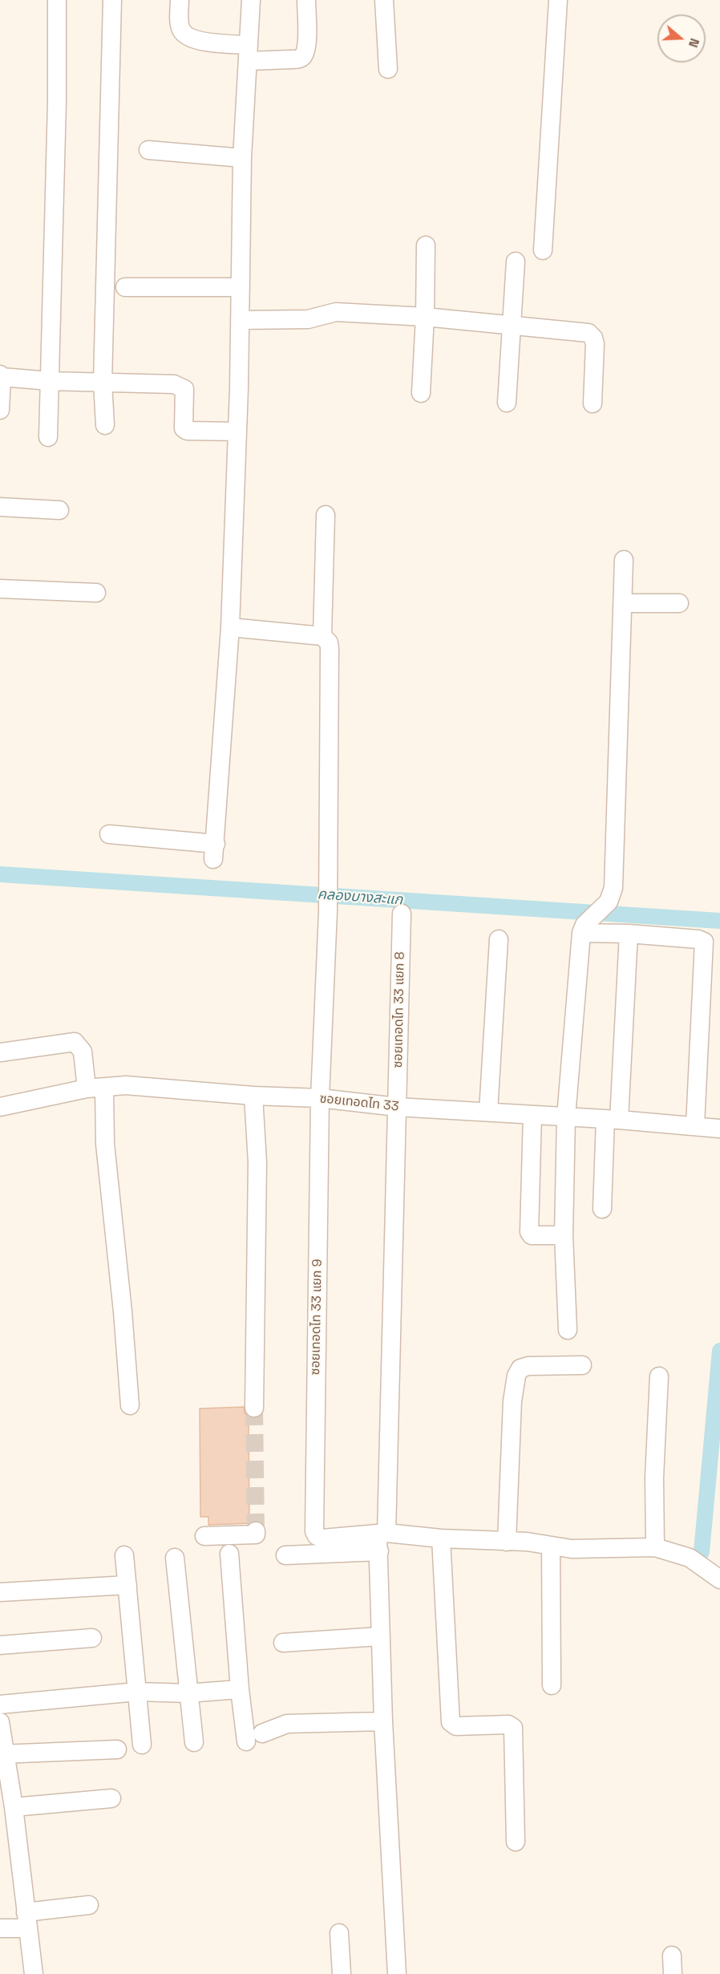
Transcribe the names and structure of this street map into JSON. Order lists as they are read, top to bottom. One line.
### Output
{"streets":{"street":["ซอยเทอดไท 33 แยก 8","ซอยเทอดไท 33","ซอยเทอดไท 33 แยก 9"]},"crossings":[["ซอยเทอดไท 33 แยก 8","ซอยเทอดไท 33"],["ซอยเทอดไท 33 แยก 8","ซอยเทอดไท 33 แยก 9"],["ซอยเทอดไท 33","ซอยเทอดไท 33 แยก 9"]],"water":["คลองบางสะแก"],"north":"right"}
